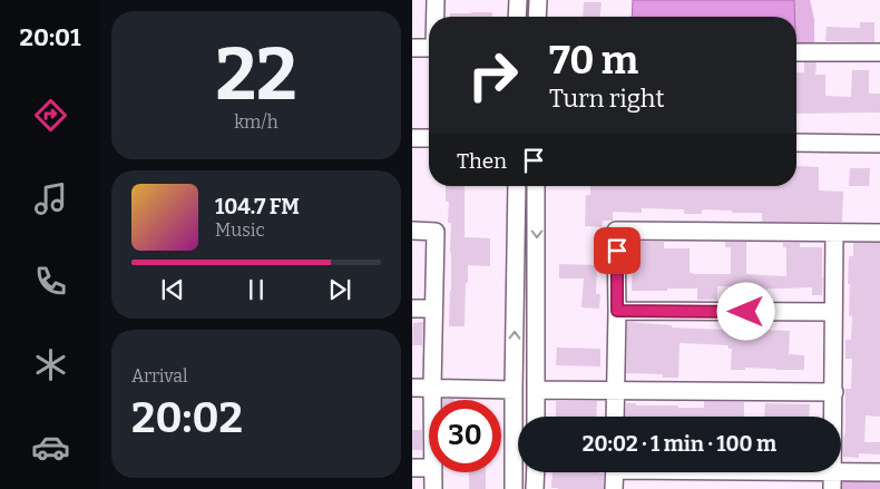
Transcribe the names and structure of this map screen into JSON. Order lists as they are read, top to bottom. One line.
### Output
{"page":{"tabs":"20:01","tile":[["22","km/h"],["Arrival","20:02"]],"turn":["70 m","Turn right"],"then":"Then","song":["104.7 FM","Music"],"limit":"30","trip":"20:02 · 1 min · 100 m"}}
